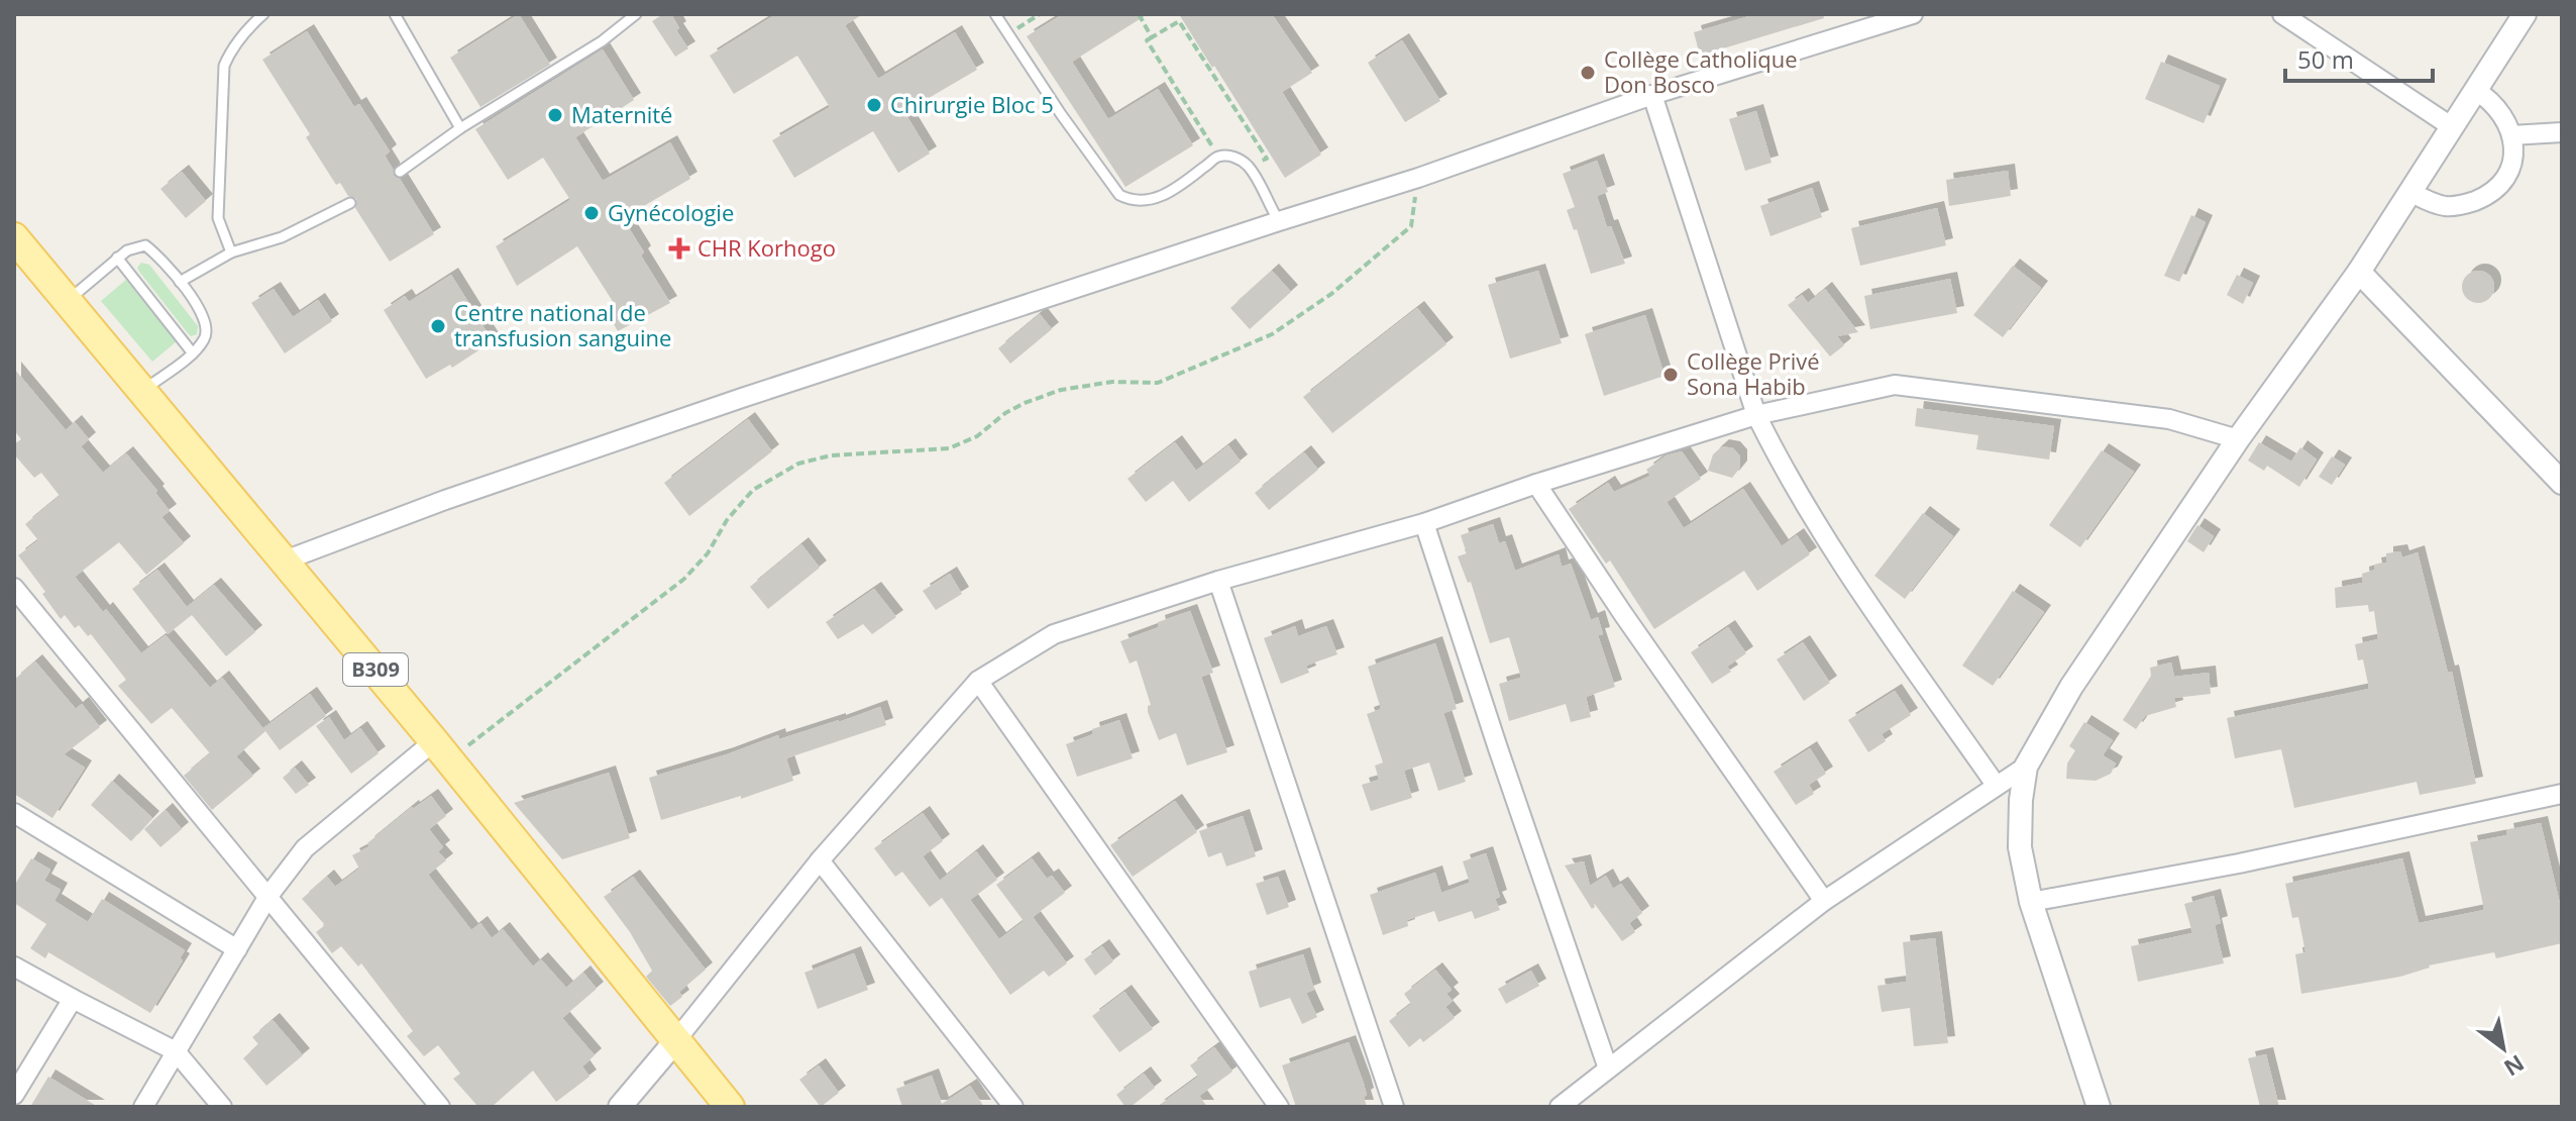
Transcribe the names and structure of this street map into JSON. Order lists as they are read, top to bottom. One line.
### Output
{"streets":{"main road":["B309"]},"places":{"other":["Collège Catholique Don Bosco","Chirurgie Bloc 5","Maternité","Gynécologie","Centre national de transfusion sanguine","Collège Privé Sona Habib"],"health":["CHR Korhogo"]},"scale_bar":"50 m","north":"bottom right"}
